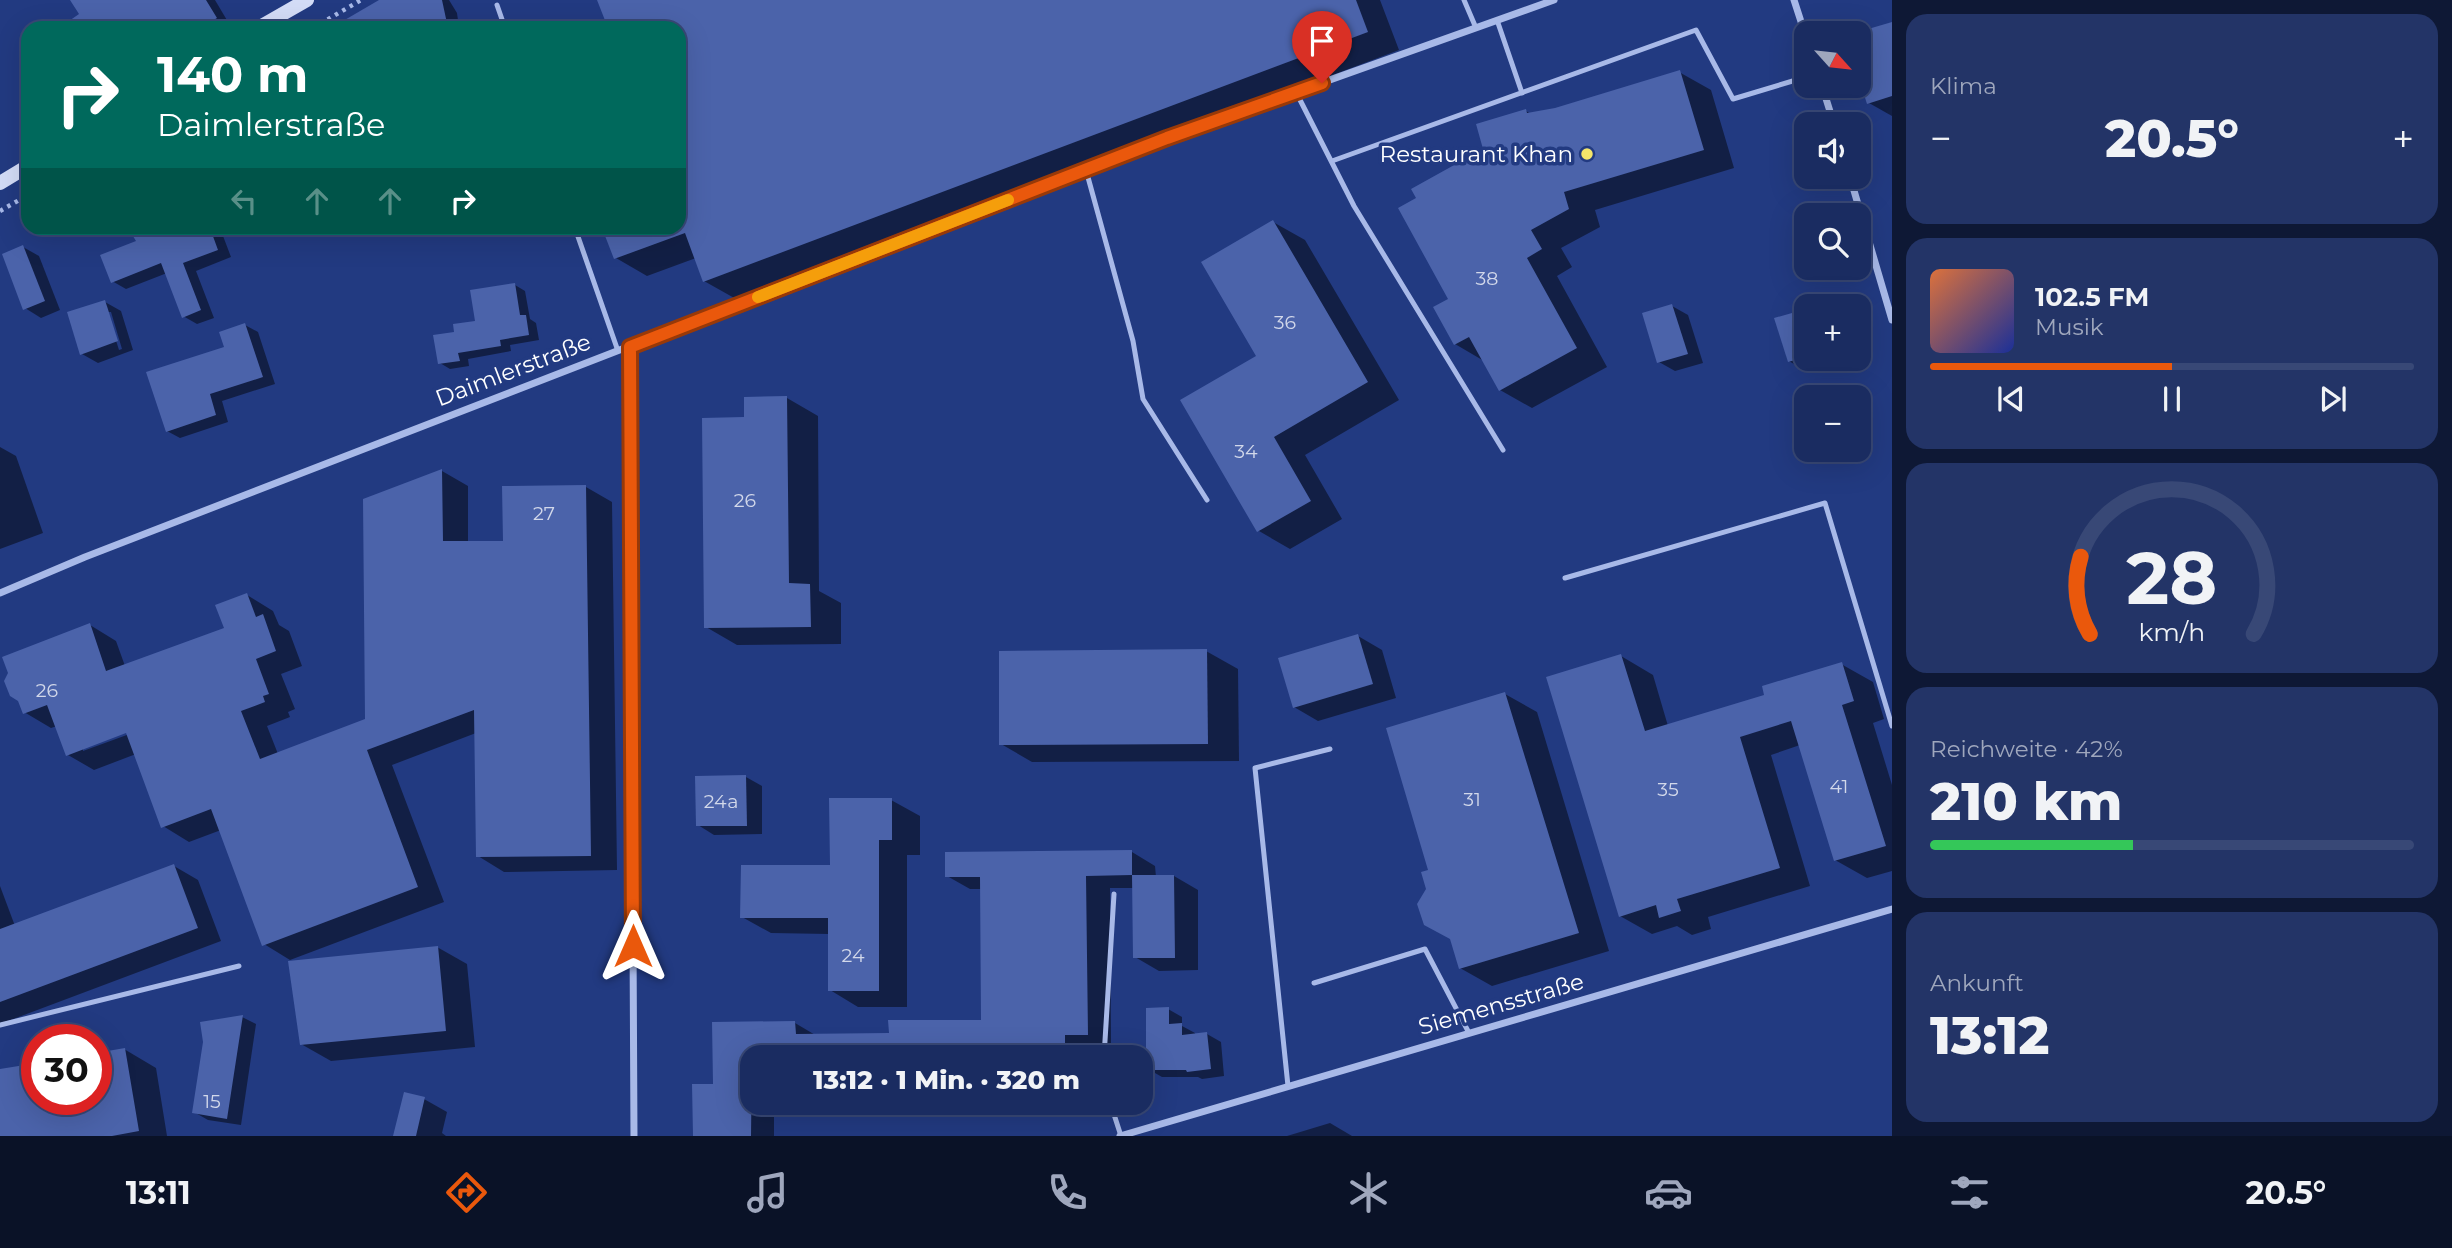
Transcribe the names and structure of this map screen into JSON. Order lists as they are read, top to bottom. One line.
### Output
{"streets":{"street":["Daimlerstraße","Siemensstraße"]},"places":["Restaurant Khan"],"house_numbers":["38","36","34","26","27","26","41","35","31","24a","24","15"],"north":"bottom right","page":{"tile":["Klima",["Reichweite · 42%","210 km"],["Ankunft","13:12"]],"map_buttons":["+","−"],"turn":["140 m","Daimlerstraße"],"heat":["−","20.5°","+"],"song":["102.5 FM","Musik"],"limit":"30","trip":"13:12 · 1 Min. · 320 m","tabs":["13:11","20.5°"],"gauge":["28","km/h"]}}
